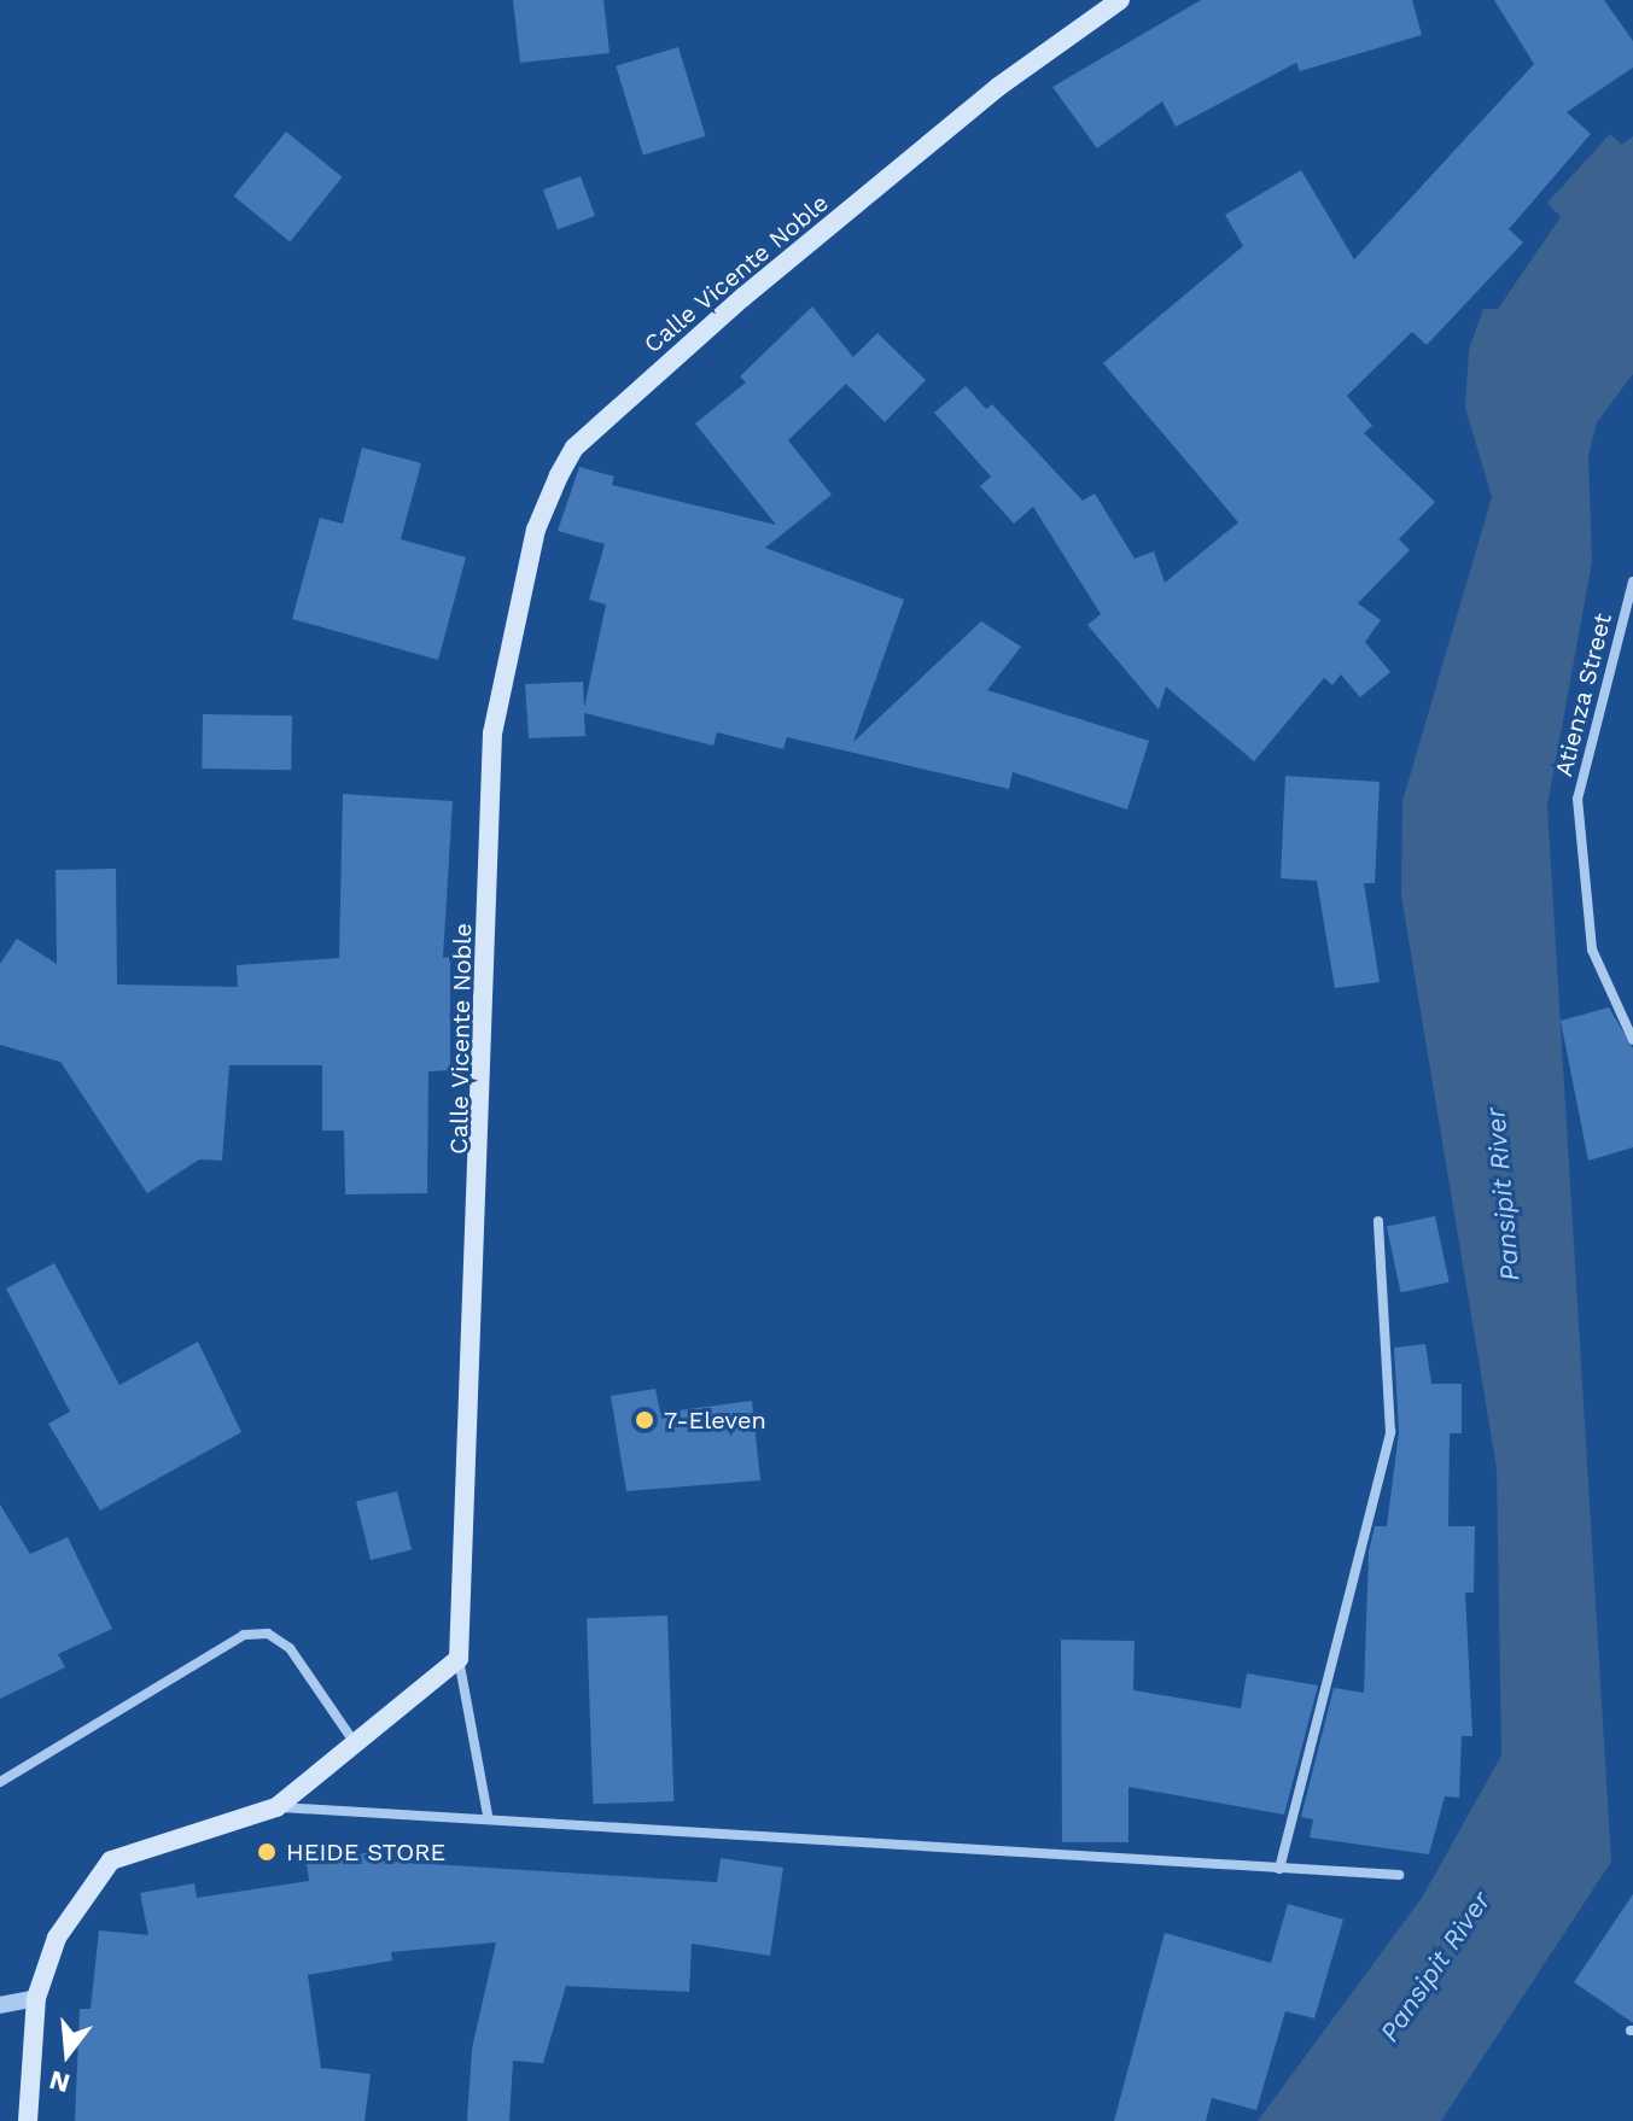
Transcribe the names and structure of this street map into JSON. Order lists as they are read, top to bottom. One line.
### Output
{"streets":{"main road":["Calle Vicente Noble"],"street":["Atienza Street"]},"water":["Pansipit River"],"places":["7-Eleven","HEIDE STORE"],"north":"bottom"}
